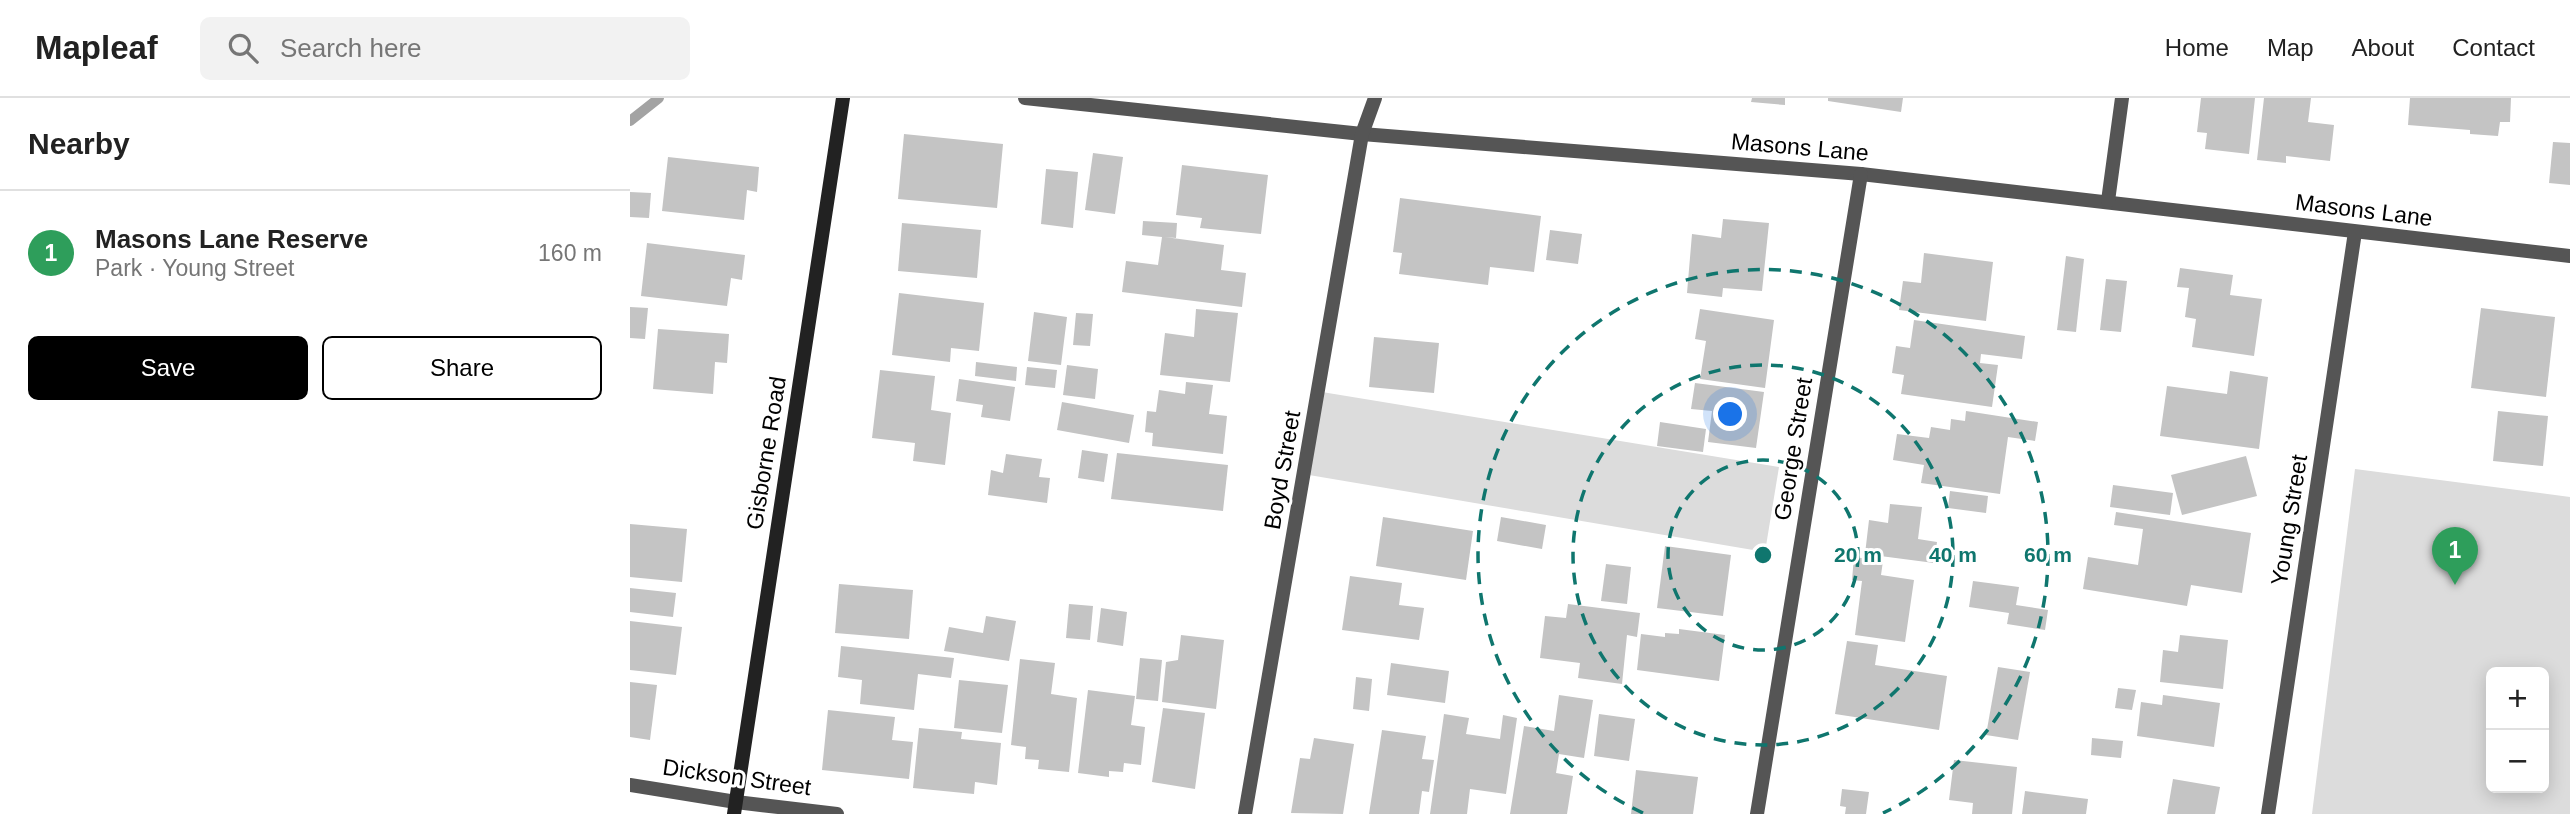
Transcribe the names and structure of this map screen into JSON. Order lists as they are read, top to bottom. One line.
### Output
{"streets":{"main road":["Gisborne Road"],"street":["Masons Lane","George Street","Boyd Street","Young Street","Dickson Street"]},"crossings":[["Masons Lane","George Street"],["Masons Lane","Boyd Street"],["Masons Lane","Young Street"],["Gisborne Road","Dickson Street"]],"page":{"header":"Mapleaf","search":"Search here","nav":["Home","Map","About","Contact"],"heading":"Nearby","list":[{"mark":"1","name":"Masons Lane Reserve","note":"Park · Young Street","value":"160 m"}],"buttons":["Save","Share"],"pins":"1","map_buttons":["+","−"]},"rings":["20 m","40 m","60 m"]}
